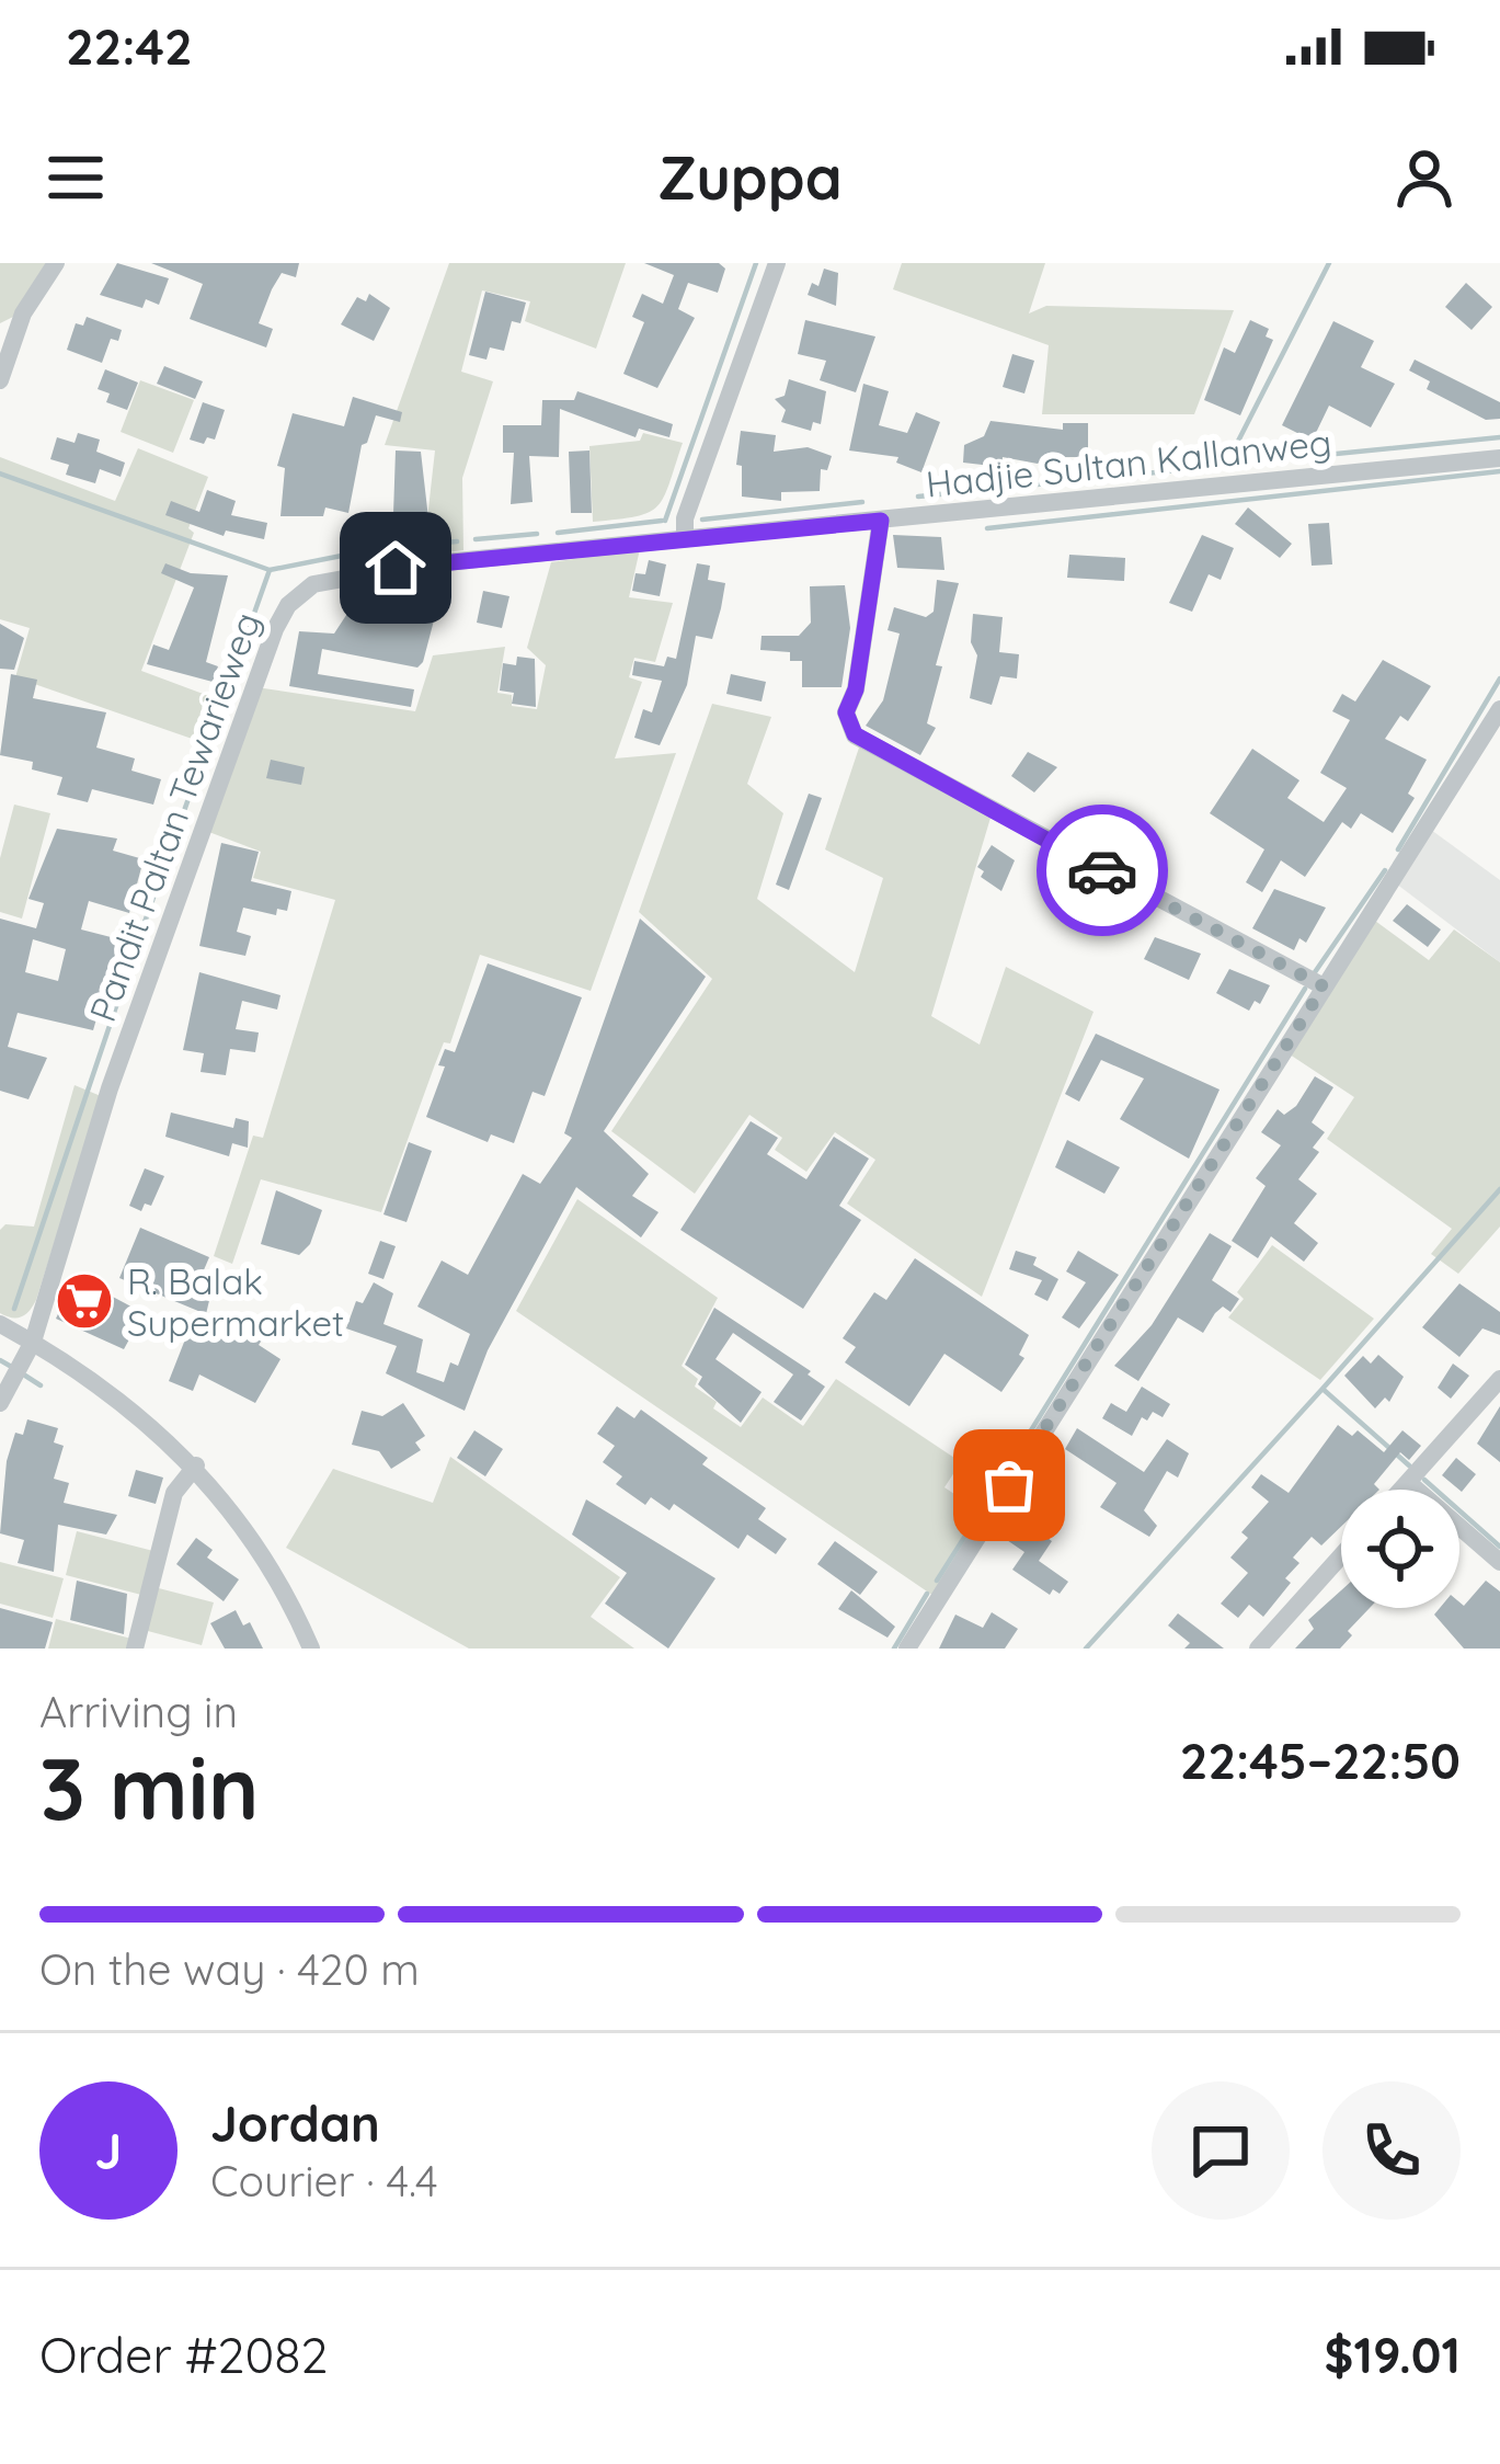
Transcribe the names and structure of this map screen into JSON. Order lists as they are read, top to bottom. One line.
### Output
{"streets":{"street":["Hadjie Sultan Kallanweg","Pandit Paltan Tewarieweg"]},"crossings":[["Hadjie Sultan Kallanweg","Pandit Paltan Tewarieweg"]],"places":{"supermarket":["R. Balak Supermarket"]},"page":{"status":"22:42","header":"Zuppa","heading":["3 min","Arriving in","22:45–22:50"],"panel":["Jordan","Courier · 4.4","Order #2082","$19.01"],"bar":"On the way · 420 m","round":"J"}}
